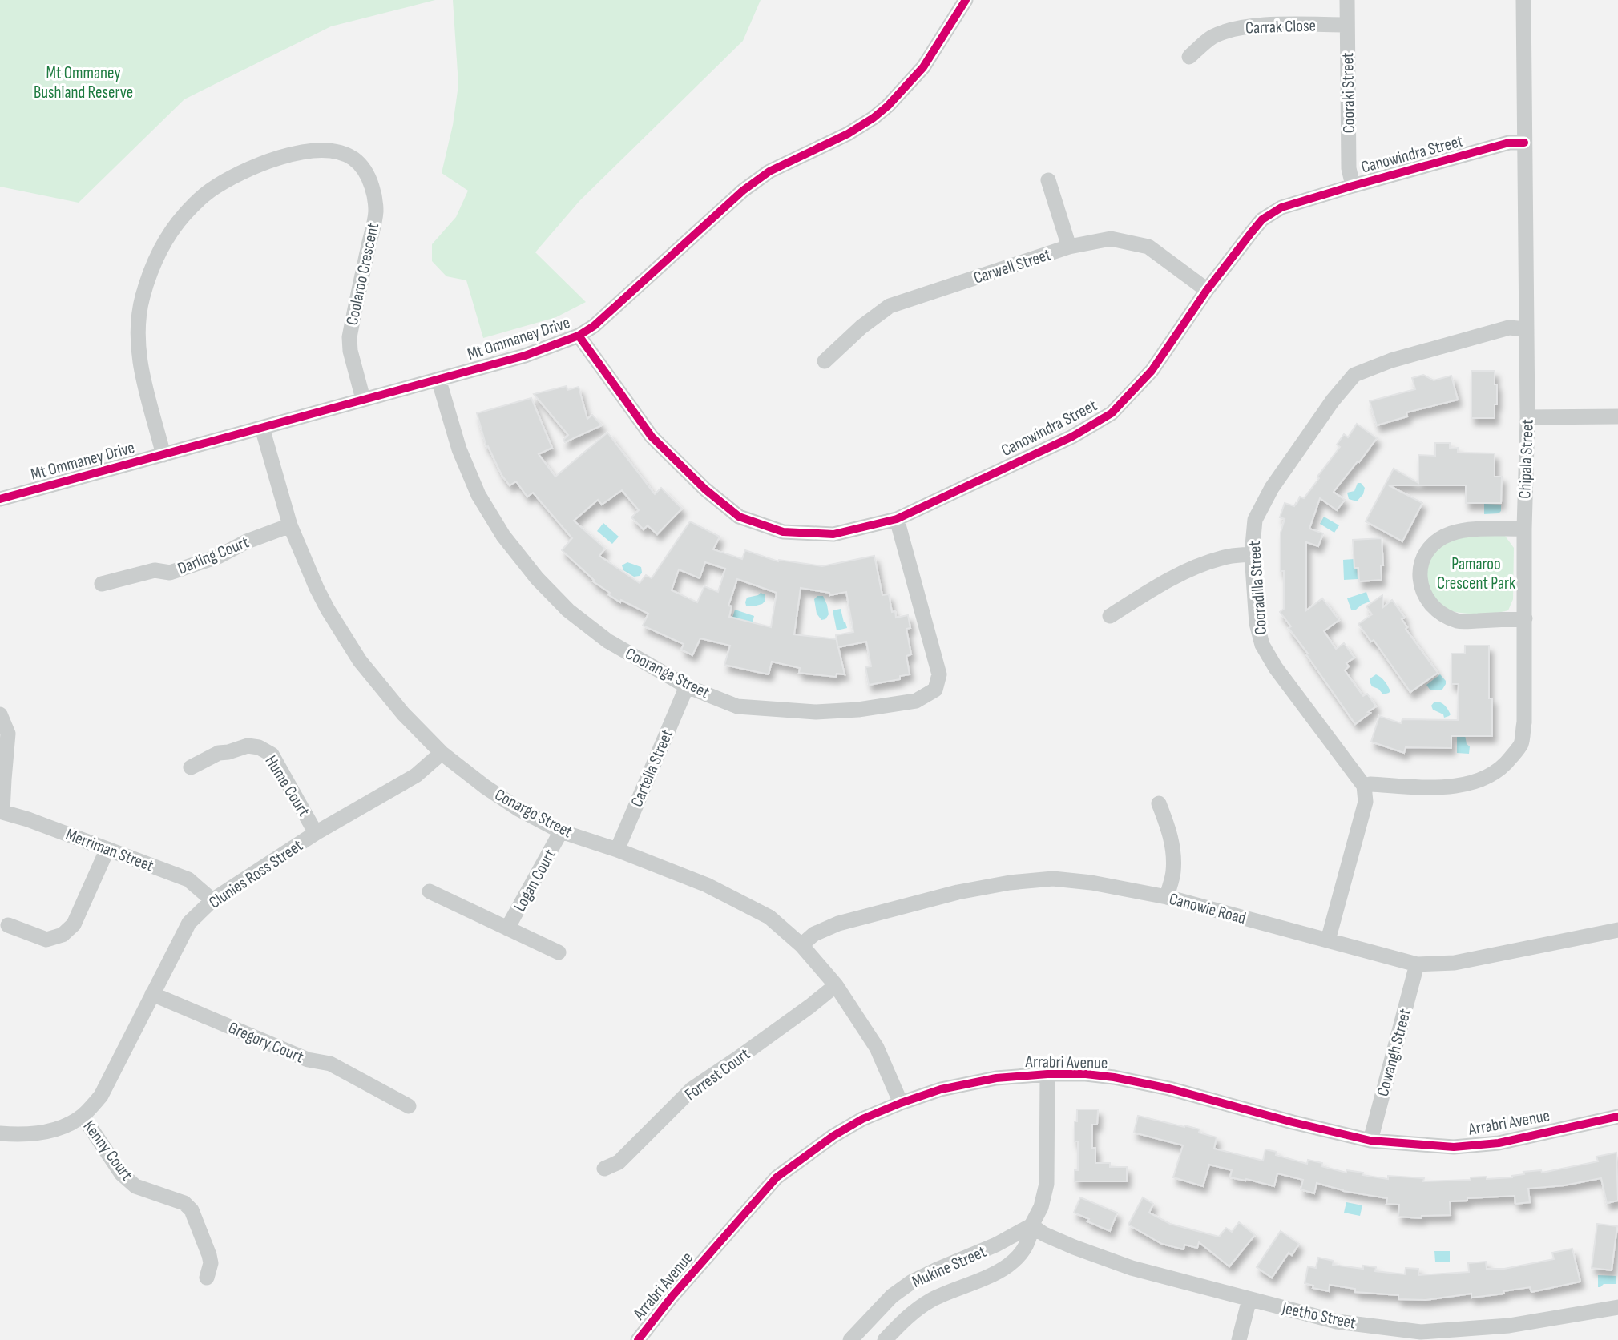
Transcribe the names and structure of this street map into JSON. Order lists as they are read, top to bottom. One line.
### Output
{"streets":{"street":["Carrak Close","Cooraki Street","Canowindra Street","Carwell Street","Coolaroo Crescent","Mt Ommaney Drive","Chipala Street","Darling Court","Cooradilla Street","Cooranga Street","Cartella Street","Hume Court","Conargo Street","Merriman Street","Clunies Ross Street","Logan Court","Canowie Road","Gregory Court","Cowangh Street","Arrabri Avenue","Forrest Court","Kenny Court","Mukine Street","Jeetho Street"]},"crossings":[["Carrak Close","Cooraki Street"],["Cooraki Street","Canowindra Street"],["Canowindra Street","Carwell Street"],["Canowindra Street","Mt Ommaney Drive"],["Canowindra Street","Chipala Street"],["Canowindra Street","Cooranga Street"],["Coolaroo Crescent","Mt Ommaney Drive"],["Mt Ommaney Drive","Cooranga Street"],["Mt Ommaney Drive","Conargo Street"],["Chipala Street","Cooradilla Street"],["Darling Court","Conargo Street"],["Cooranga Street","Cartella Street"],["Cartella Street","Conargo Street"],["Hume Court","Clunies Ross Street"],["Conargo Street","Clunies Ross Street"],["Conargo Street","Logan Court"],["Conargo Street","Canowie Road"],["Conargo Street","Arrabri Avenue"],["Conargo Street","Forrest Court"],["Merriman Street","Clunies Ross Street"],["Clunies Ross Street","Gregory Court"],["Clunies Ross Street","Kenny Court"],["Canowie Road","Cowangh Street"],["Cowangh Street","Arrabri Avenue"],["Arrabri Avenue","Mukine Street"],["Mukine Street","Jeetho Street"]],"parks":["Mt Ommaney Bushland Reserve","Pamaroo Crescent Park"]}
